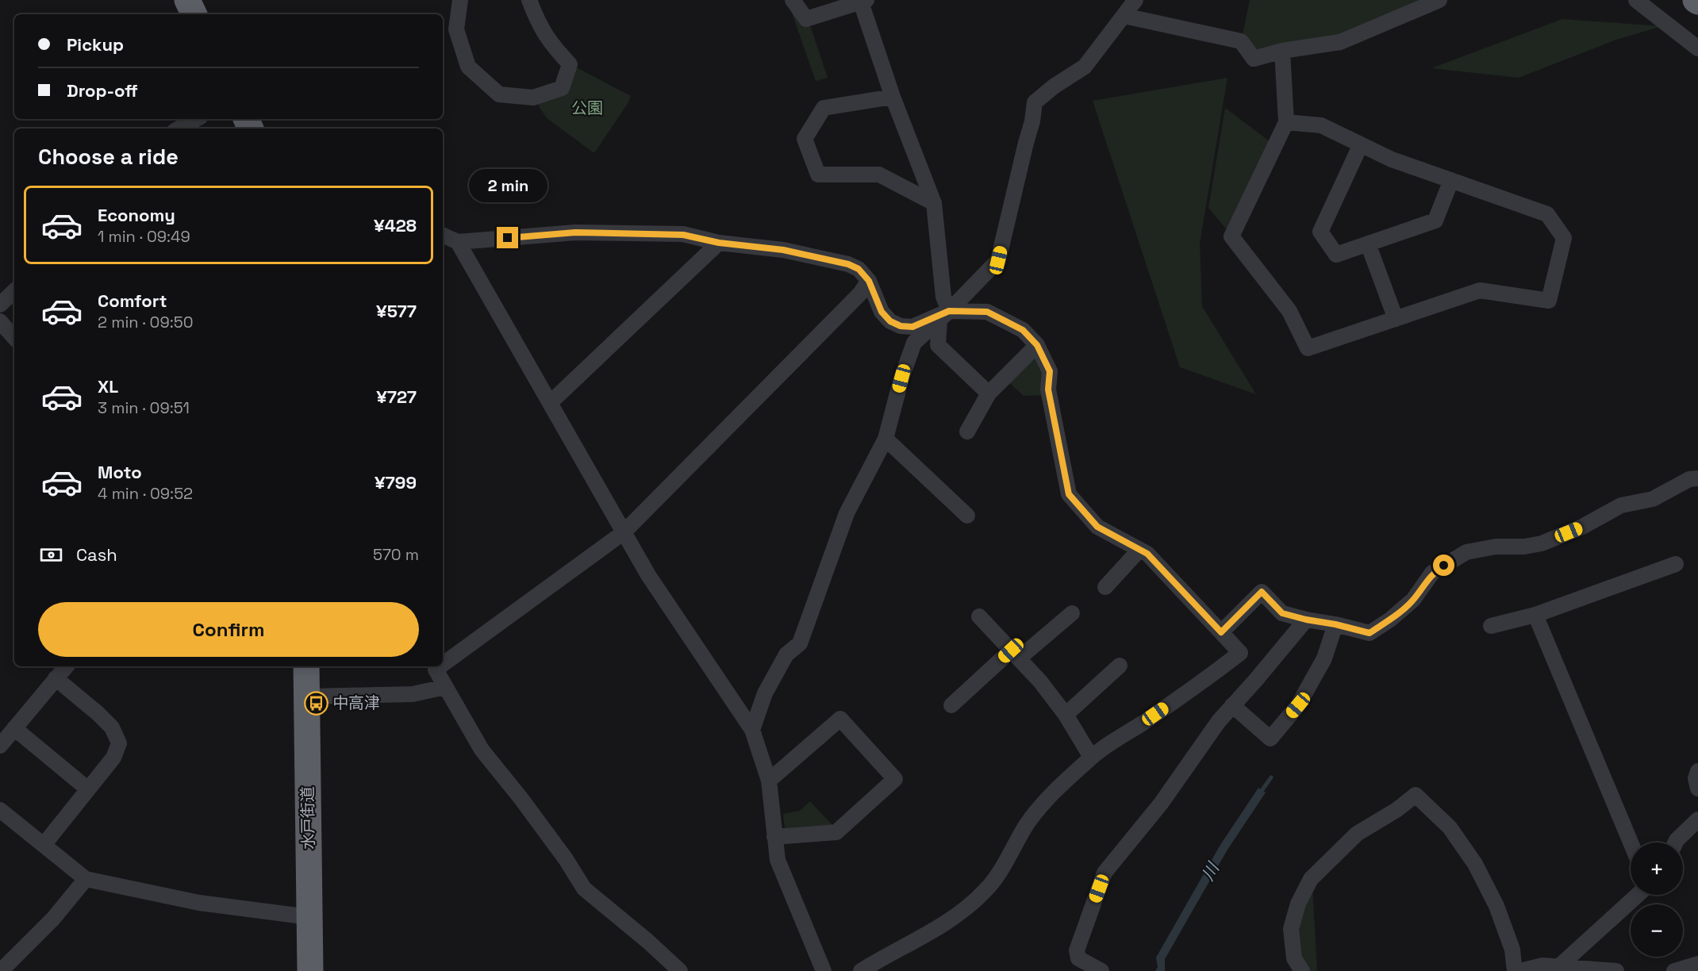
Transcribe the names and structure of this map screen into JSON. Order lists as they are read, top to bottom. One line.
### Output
{"streets":{"highway":["水戸街道"]},"water":["川"],"parks":["公園"],"places":{"bus stop":["中高津"]},"page":{"banner":["Pickup","Drop-off"],"heading":"Choose a ride","bubble":"2 min","list":[{"name":"Economy","note":"1 min · 09:49","value":"¥428"},{"name":"Comfort","note":"2 min · 09:50","value":"¥577"},{"name":"XL","note":"3 min · 09:51","value":"¥727"},{"name":"Moto","note":"4 min · 09:52","value":"¥799"}],"pay":["Cash","570 m"],"buttons":"Confirm","map_buttons":["+","−"]}}
